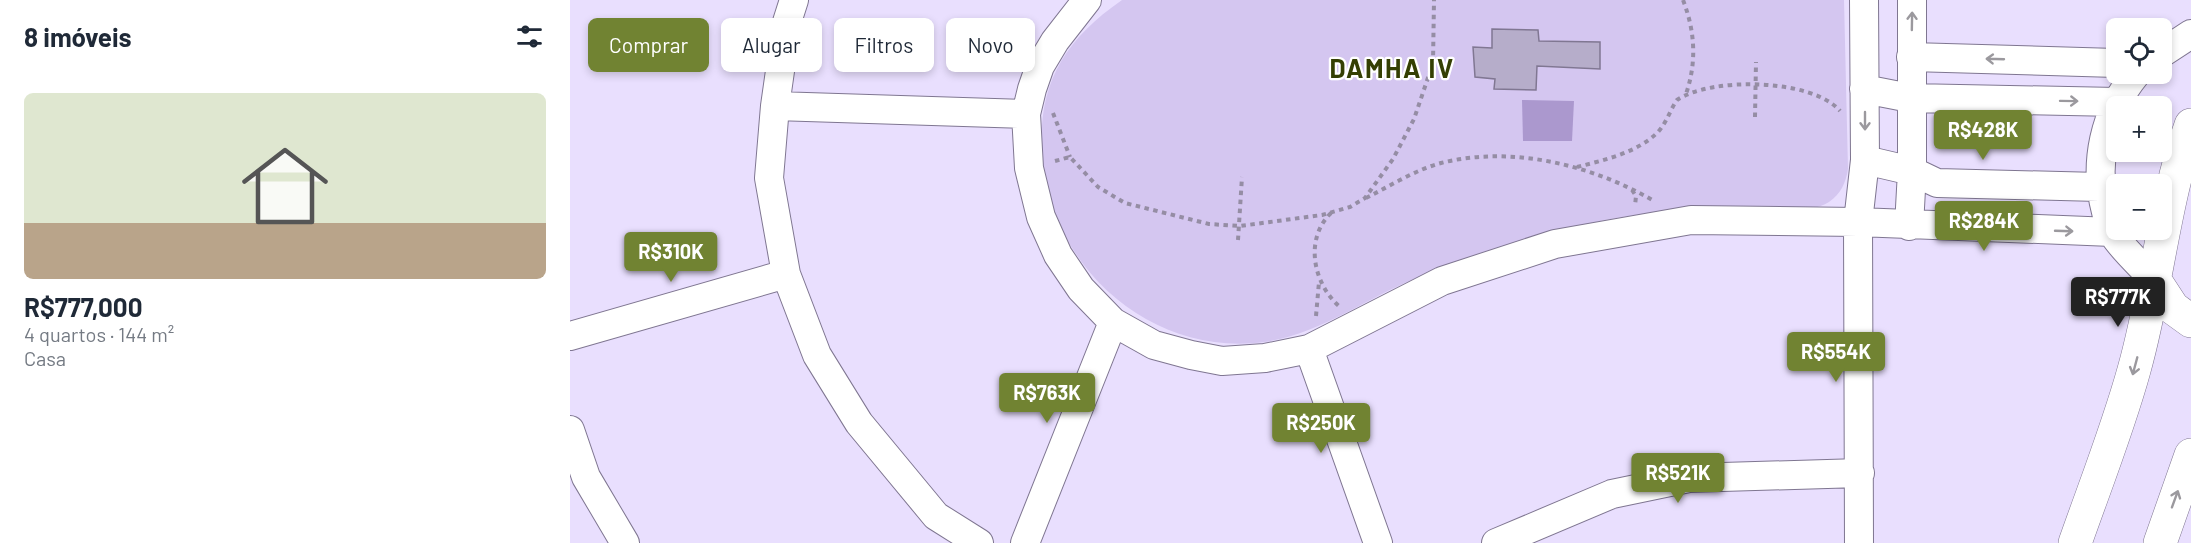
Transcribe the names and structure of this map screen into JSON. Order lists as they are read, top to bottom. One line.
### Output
{"districts":["DAMHA IV"],"page":{"heading":"8 imóveis","map_buttons":["+","−"],"chip":["Comprar","Alugar","Filtros","Novo"],"list":[{"name":"R$777,000","note":"4 quartos · 144 m² · Casa"}],"price":["R$428K","R$284K","R$310K","R$777K","R$554K","R$763K","R$250K","R$521K"]}}
